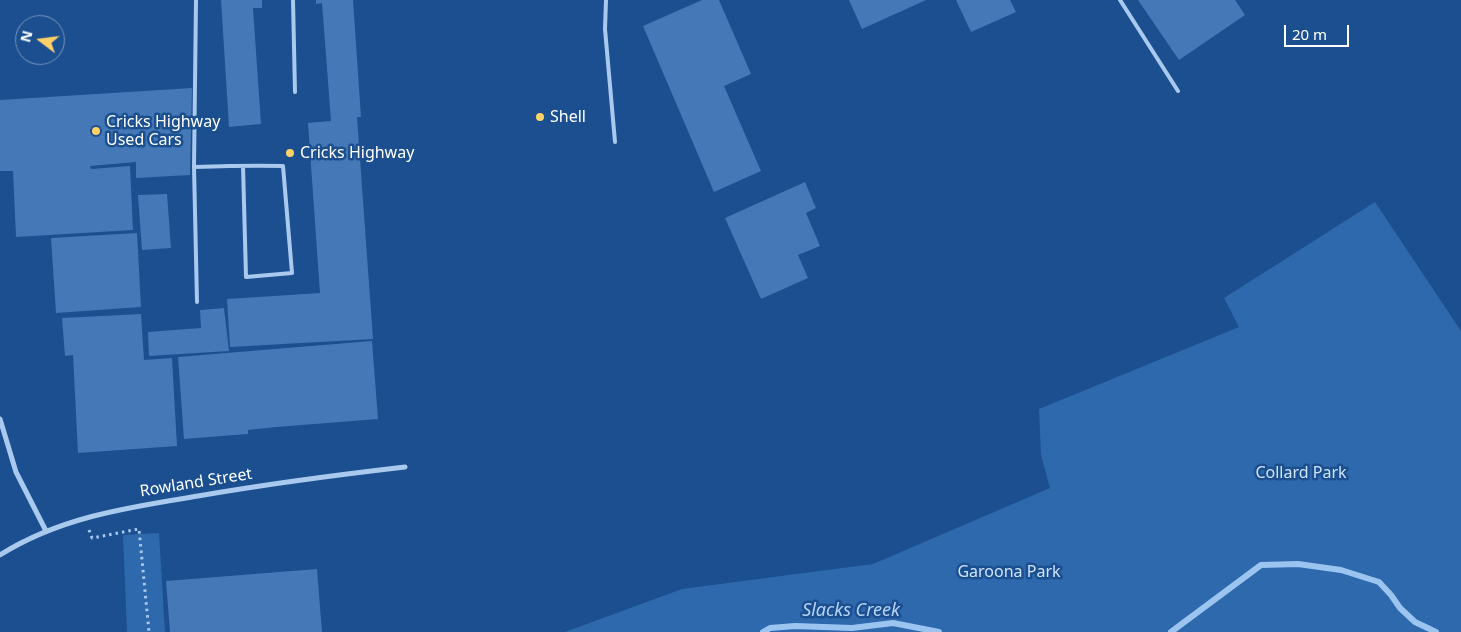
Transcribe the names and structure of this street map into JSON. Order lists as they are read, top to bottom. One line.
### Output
{"streets":{"street":["Rowland Street"]},"water":["Slacks Creek"],"parks":["Collard Park","Garoona Park"],"places":["Shell","Cricks Highway Used Cars","Cricks Highway"],"scale_bar":"20 m","north":"left"}
